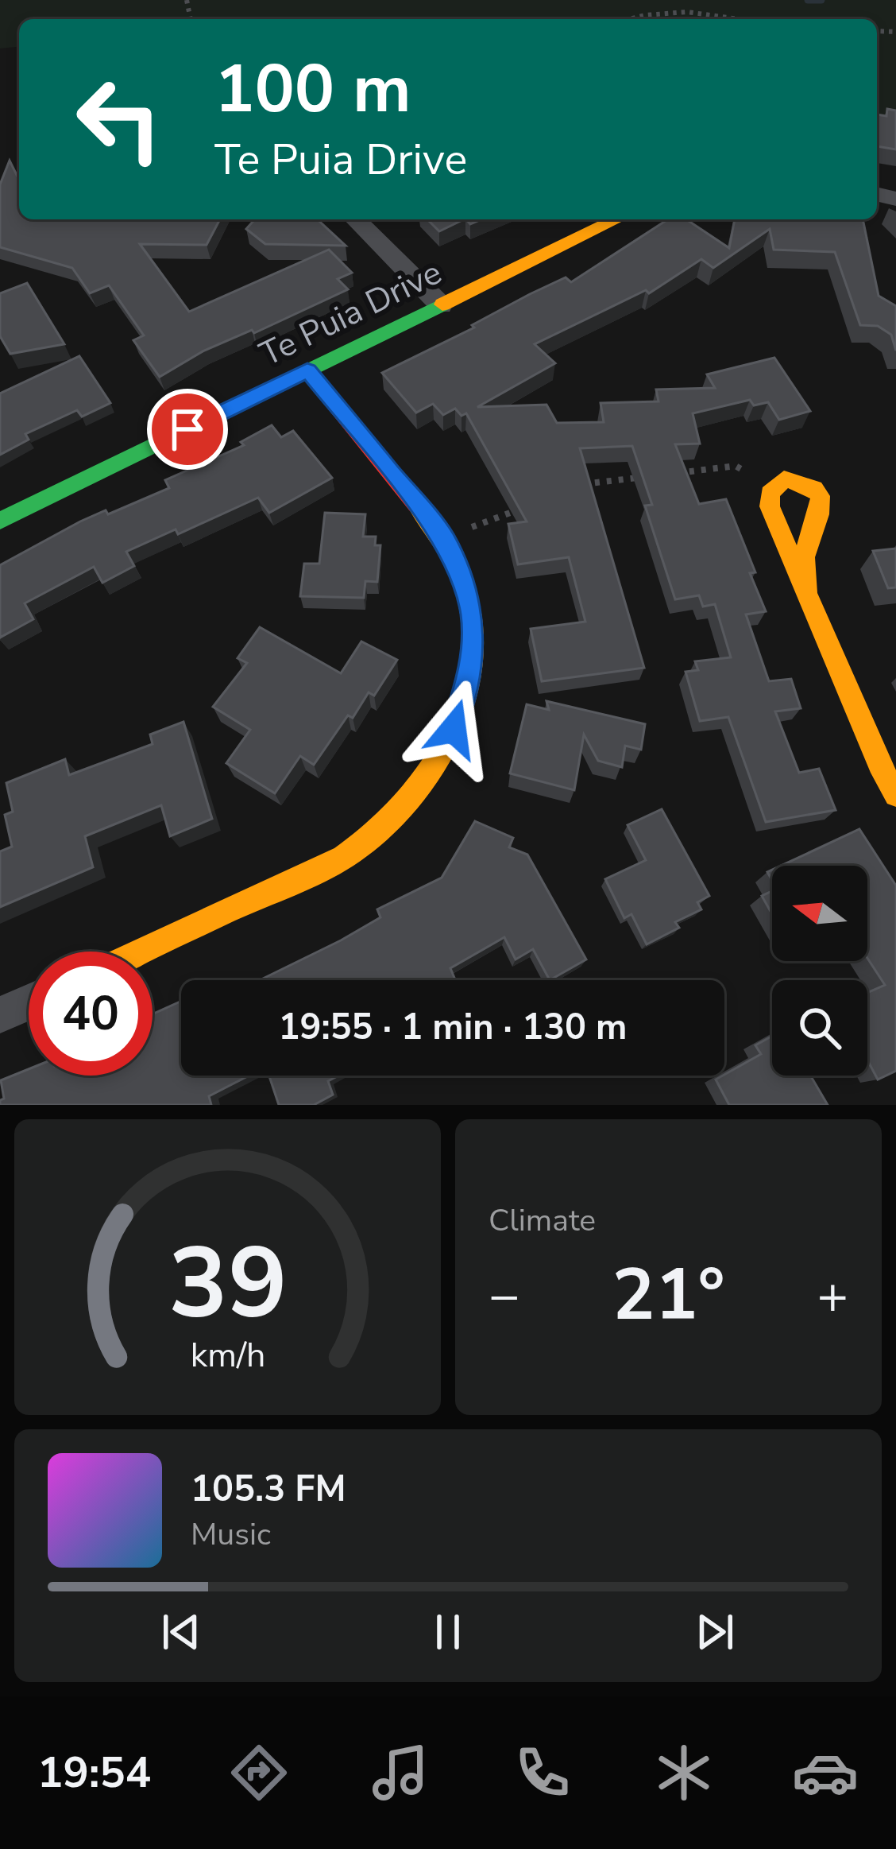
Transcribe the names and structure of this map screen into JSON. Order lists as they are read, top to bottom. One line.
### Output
{"streets":{"street":["Te Puia Drive"]},"north":"left","page":{"turn":["100 m","Te Puia Drive"],"limit":"40","trip":"19:55 · 1 min · 130 m","tile":"Climate","heat":["−","21°","+"],"song":["105.3 FM","Music"],"tabs":"19:54","gauge":["39","km/h"]}}
